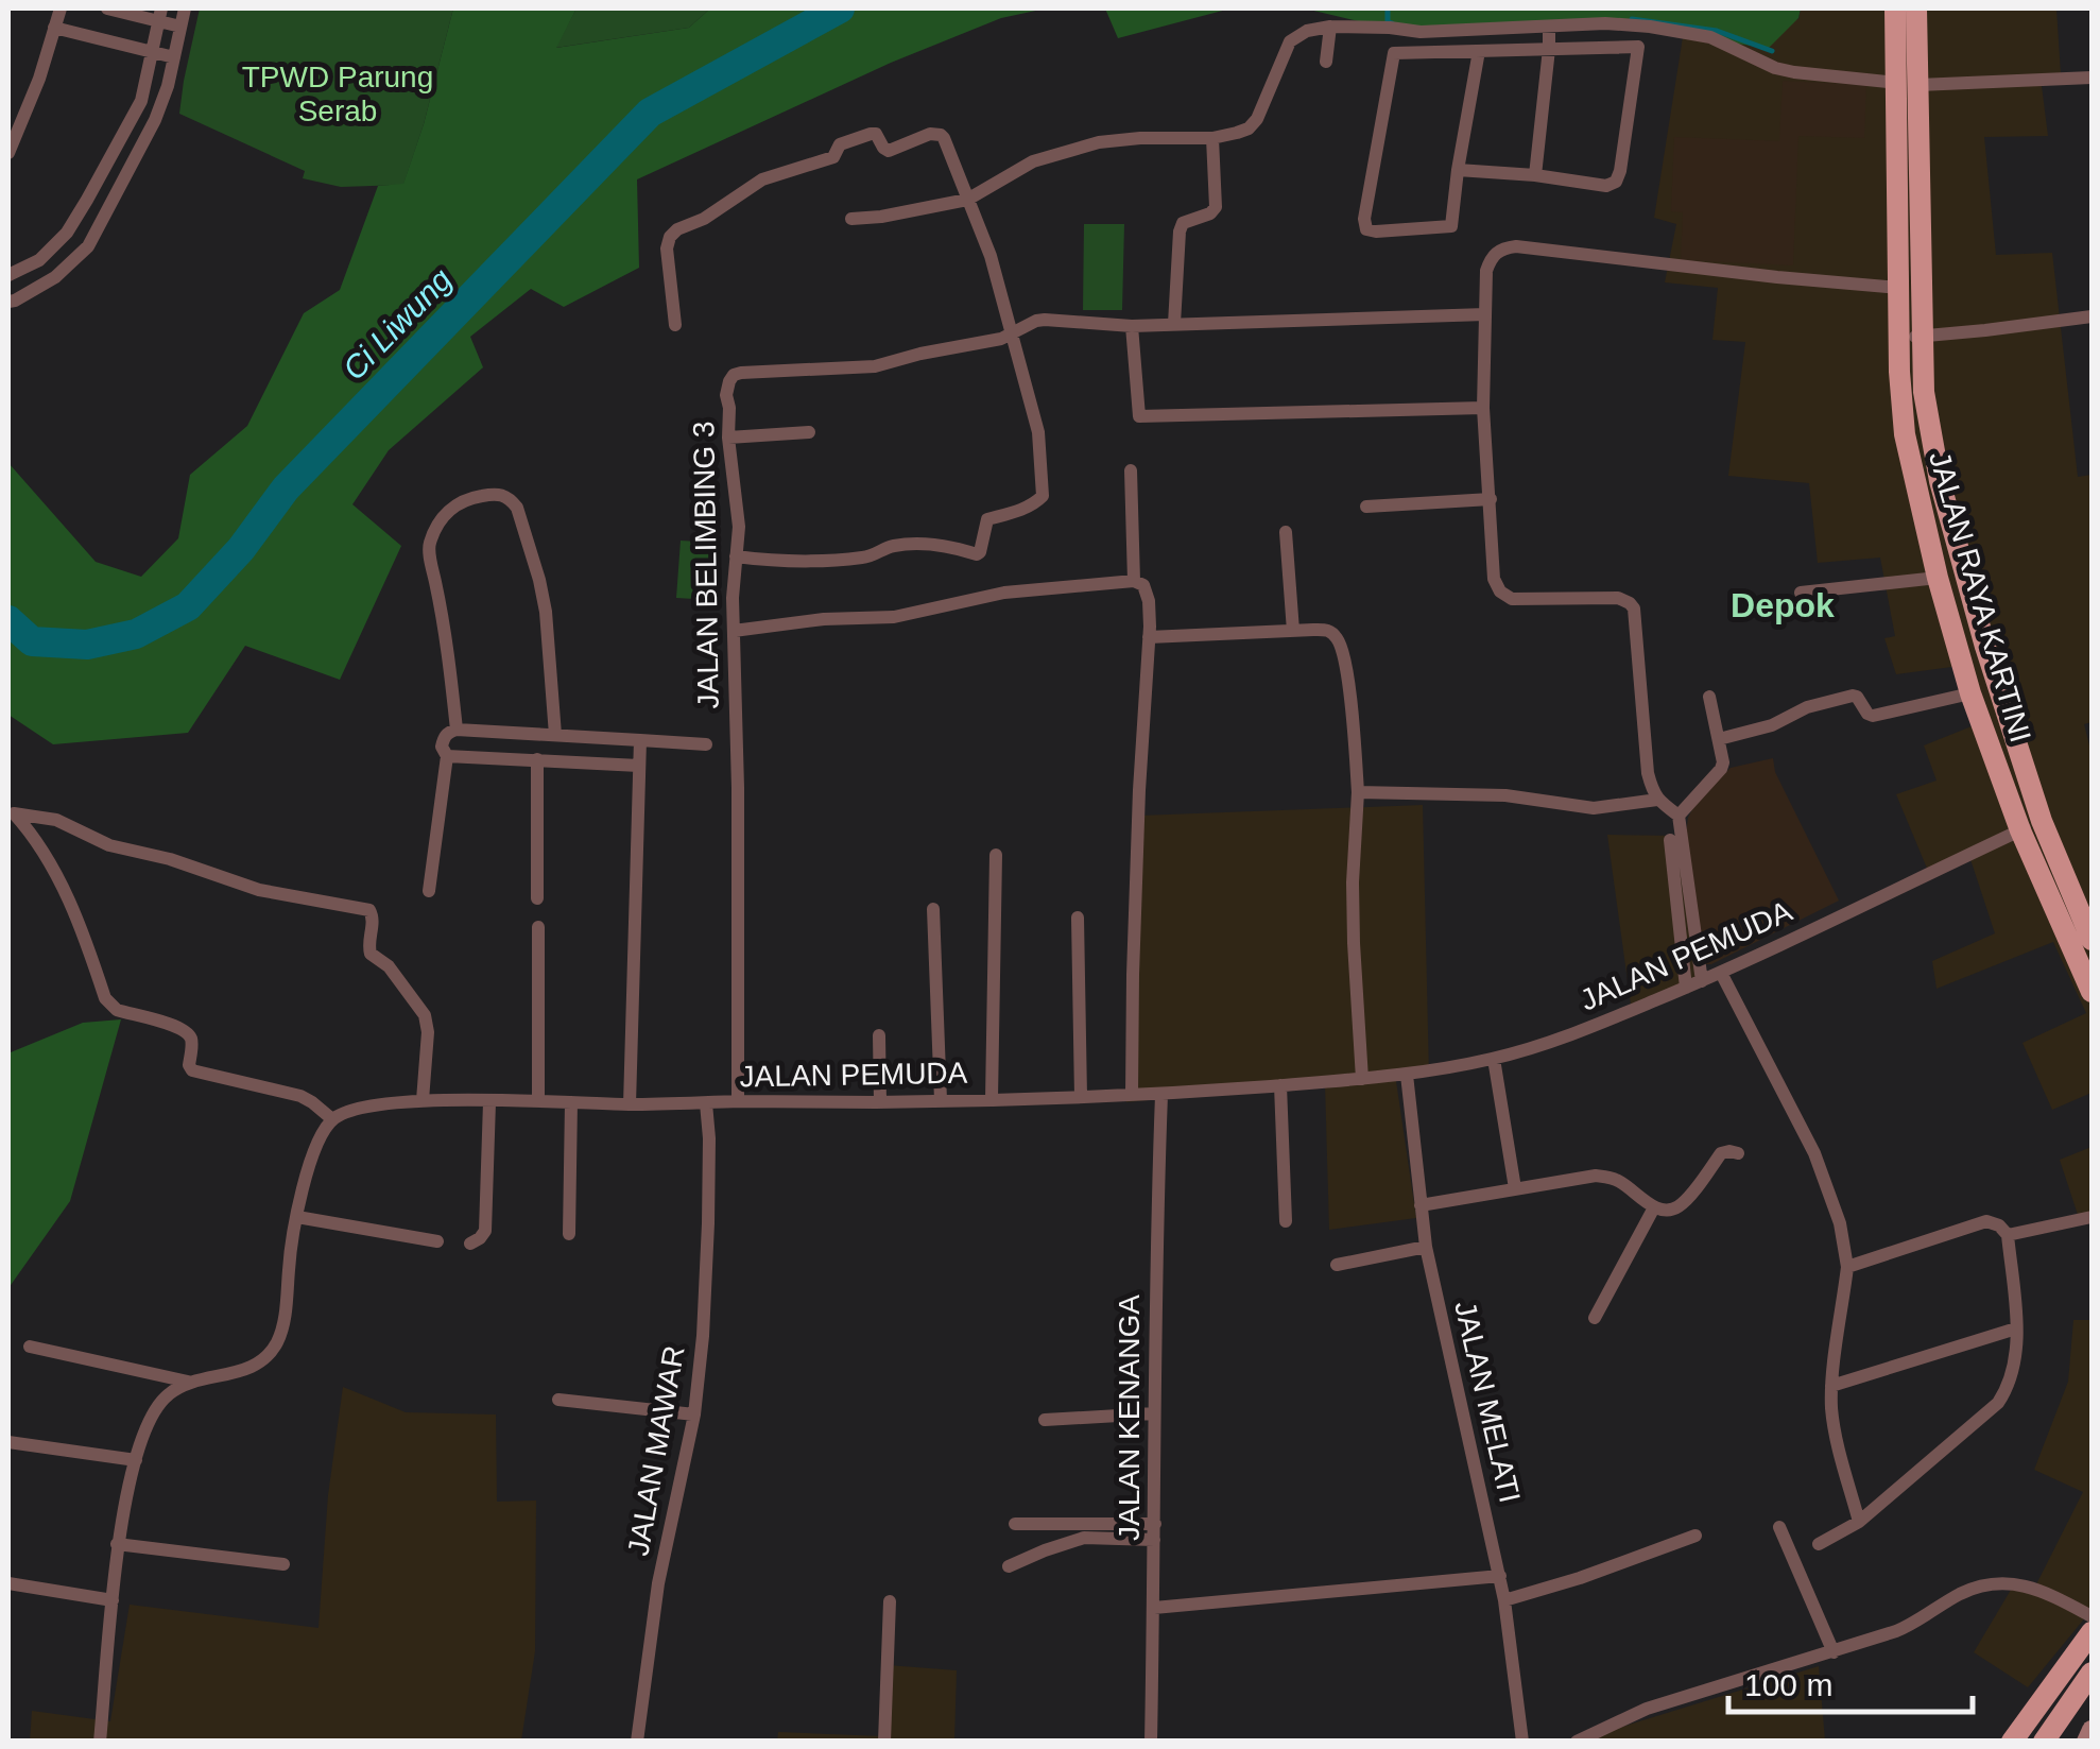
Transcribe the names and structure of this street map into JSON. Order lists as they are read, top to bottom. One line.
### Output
{"streets":{"main road":["JALAN RAYA KARTINI"],"street":["JALAN BELIMBING 3","JALAN PEMUDA","JALAN MELATI","JALAN KENANGA","JALAN MAWAR"]},"crossings":[["JALAN BELIMBING 3","JALAN PEMUDA"],["JALAN RAYA KARTINI","JALAN PEMUDA"],["JALAN PEMUDA","JALAN MELATI"],["JALAN PEMUDA","JALAN KENANGA"],["JALAN PEMUDA","JALAN MAWAR"]],"districts":["Depok"],"water":["Ci Liwung"],"parks":["TPWD Parung Serab"],"scale_bar":"100 m"}
